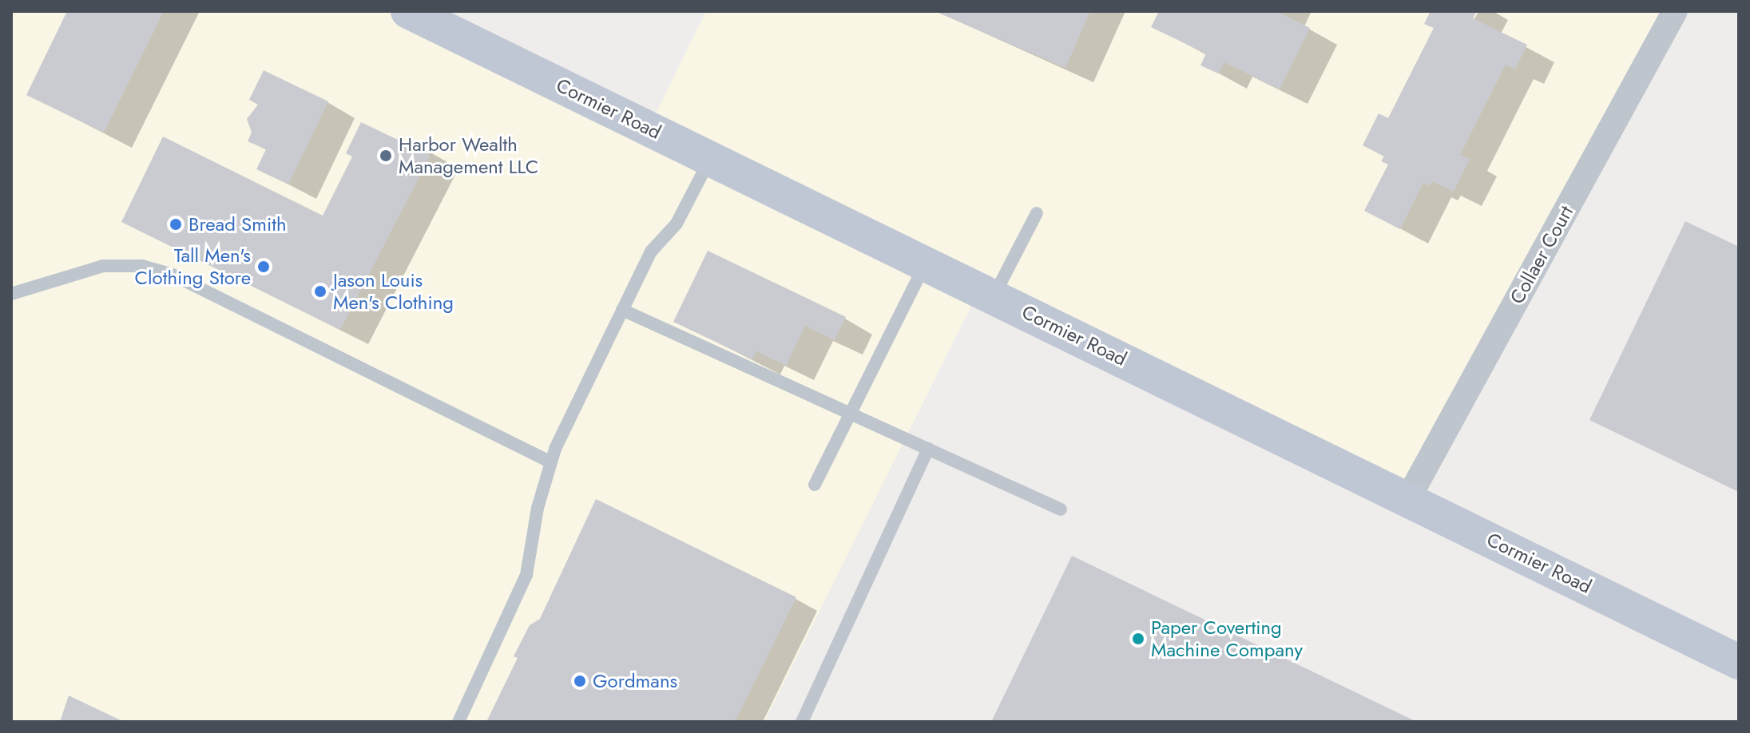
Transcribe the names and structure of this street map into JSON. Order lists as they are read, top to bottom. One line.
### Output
{"streets":{"street":["Cormier Road","Collaer Court"]},"crossings":[["Cormier Road","Collaer Court"]],"places":["Harbor Wealth Management LLC","Bread Smith","Tall Men's Clothing Store","Jason Louis Men's Clothing","Paper Coverting Machine Company","Gordmans"]}
